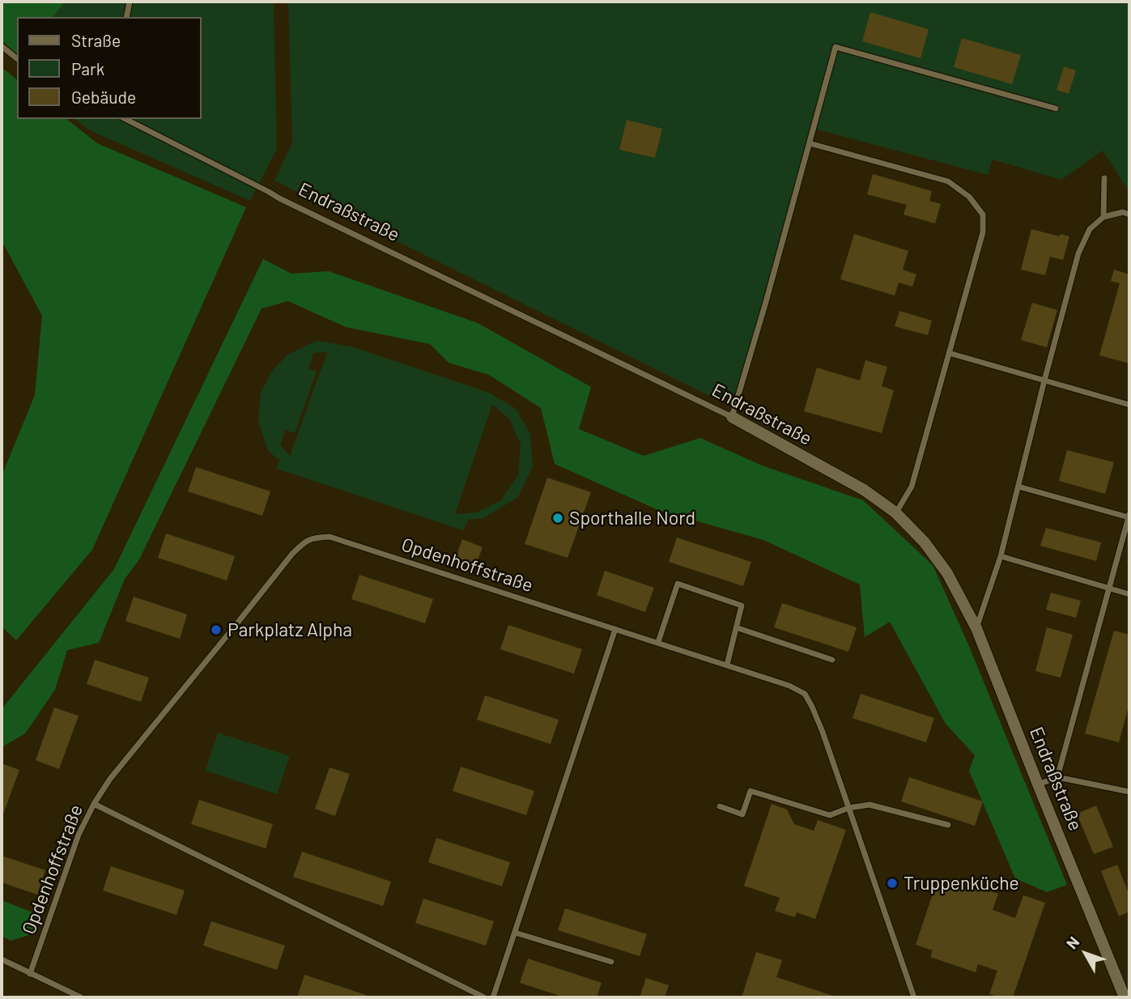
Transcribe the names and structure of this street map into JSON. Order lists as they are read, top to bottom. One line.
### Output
{"streets":{"street":["Endraßstraße"],"lane":["Opdenhoffstraße"]},"places":["Sporthalle Nord","Parkplatz Alpha","Truppenküche"],"legend":["Straße","Park","Gebäude"],"north":"top left"}
